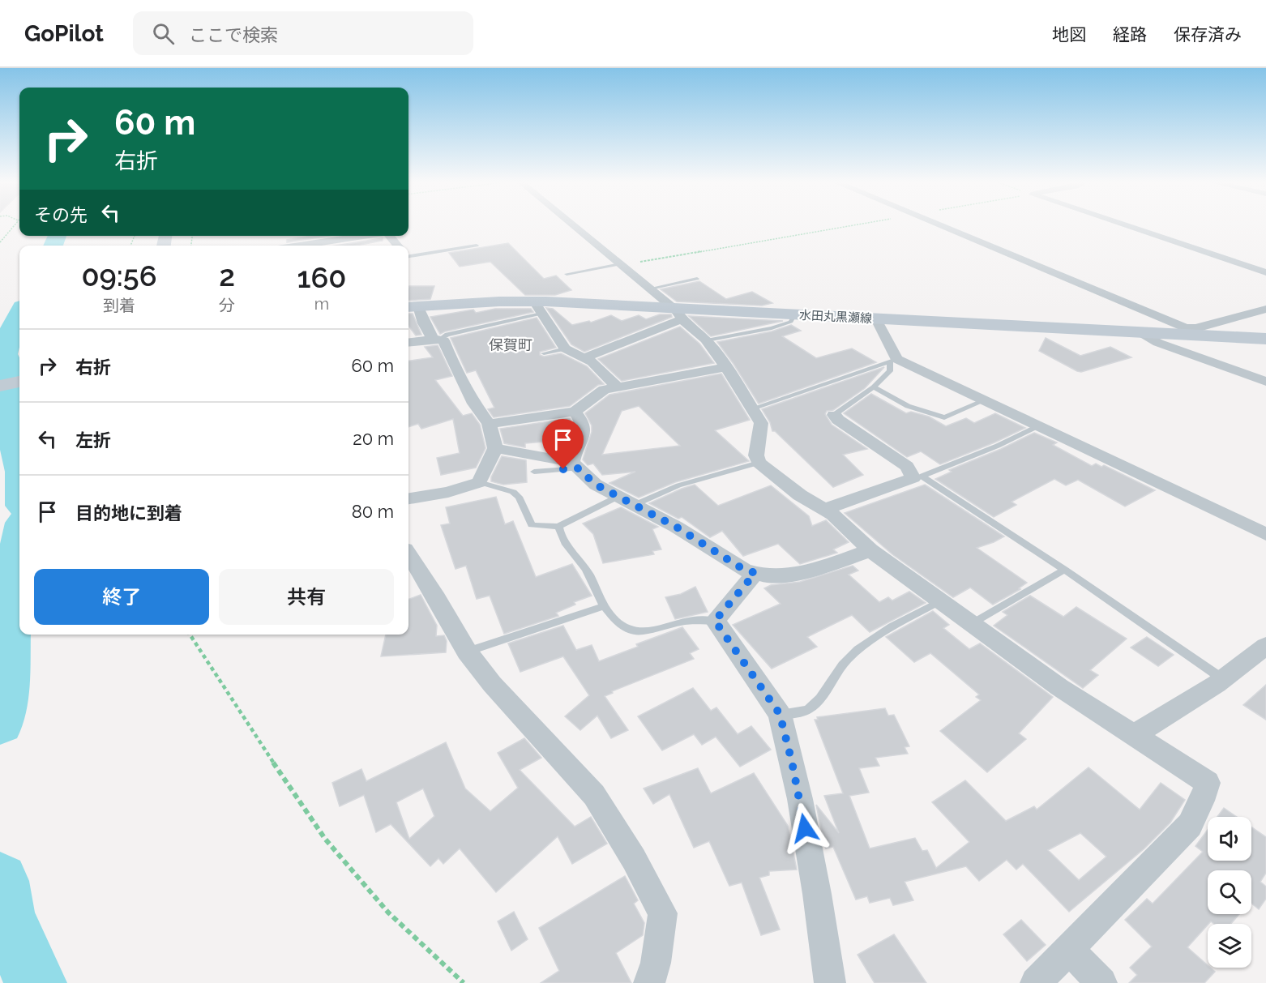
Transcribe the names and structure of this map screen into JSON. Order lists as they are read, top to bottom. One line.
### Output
{"streets":{"main road":["水田丸黒瀬線"]},"districts":["保賀町"],"page":{"header":"GoPilot","search":"ここで検索","nav":["地図","経路","保存済み"],"turn":["60 m","右折"],"then":"その先","eta":["09:56","到着","2","分","160","m"],"list":[{"name":"右折","value":"60 m"},{"name":"左折","value":"20 m"},{"name":"目的地に到着","value":"80 m"}],"buttons":["終了","共有"]}}
